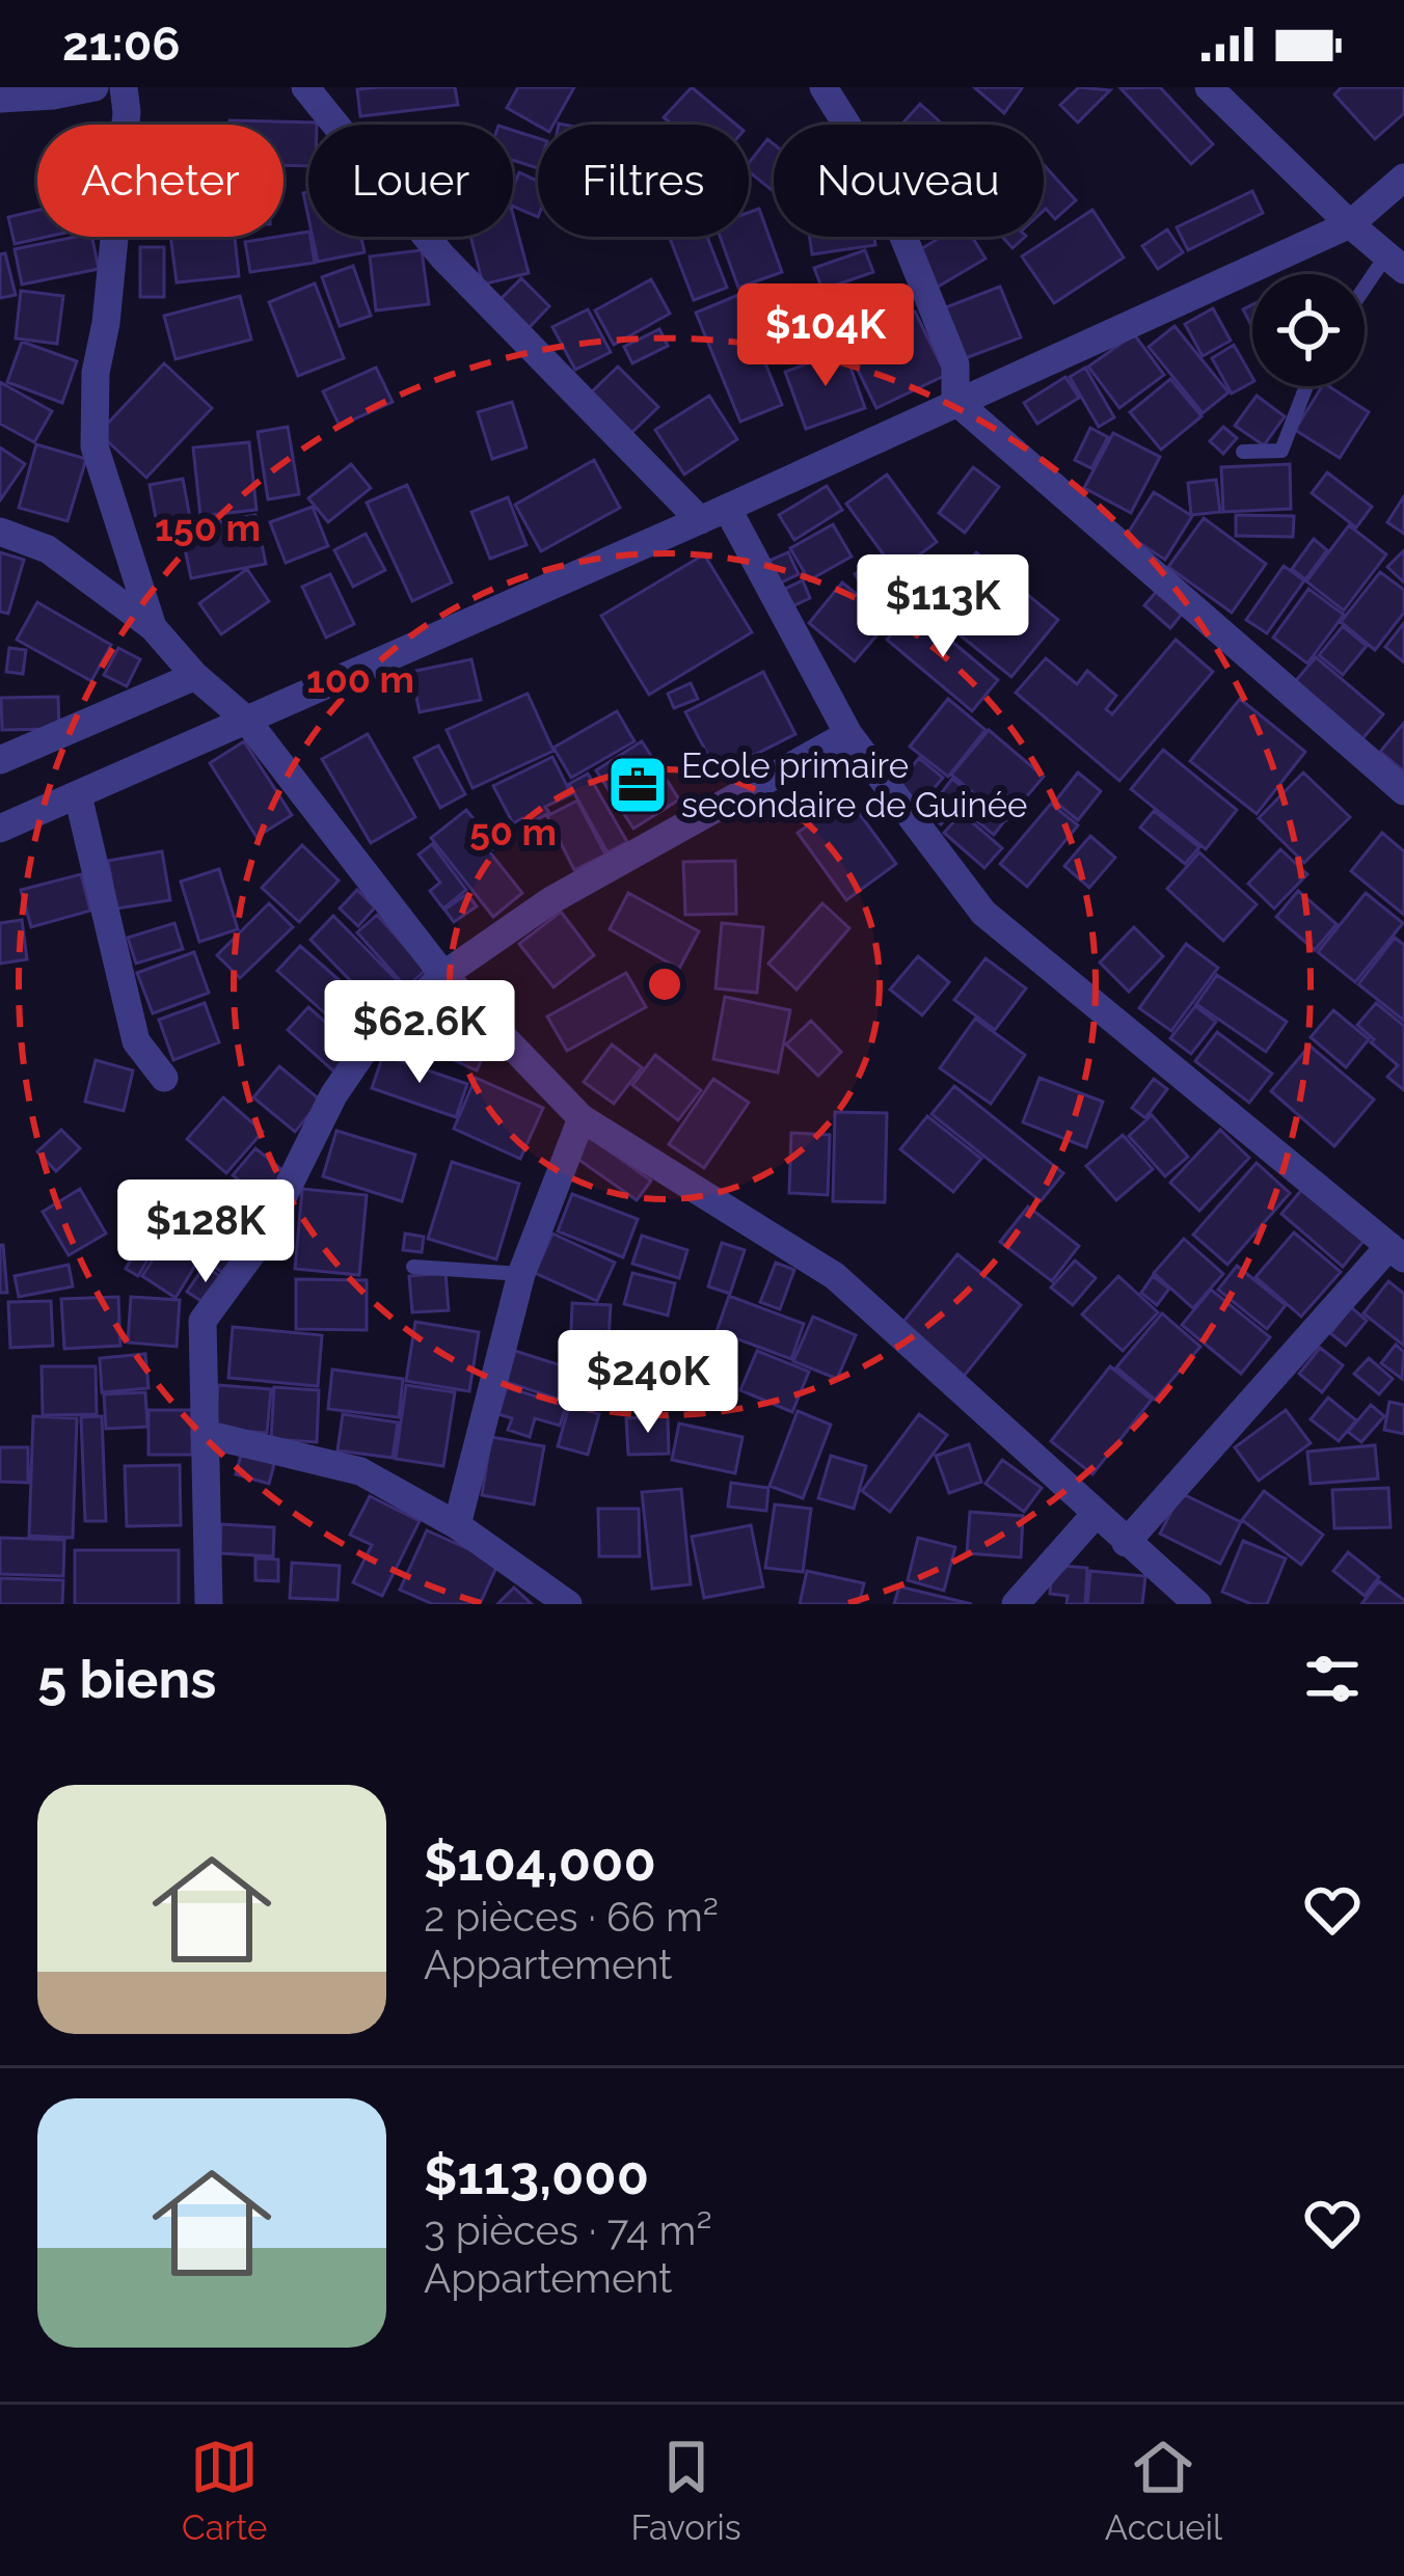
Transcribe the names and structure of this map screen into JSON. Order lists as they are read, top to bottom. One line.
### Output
{"places":{"office":["Ecole primaire secondaire de Guinée"]},"page":{"status":"21:06","chip":["Acheter","Louer","Filtres","Nouveau"],"price":["$104K","$113K","$62.6K","$128K","$240K"],"heading":"5 biens","list":[{"name":"$104,000","note":"2 pièces · 66 m² · Appartement"},{"name":"$113,000","note":"3 pièces · 74 m² · Appartement"}],"tabs":["Carte","Favoris","Accueil"]},"rings":["150 m","100 m","50 m"]}
